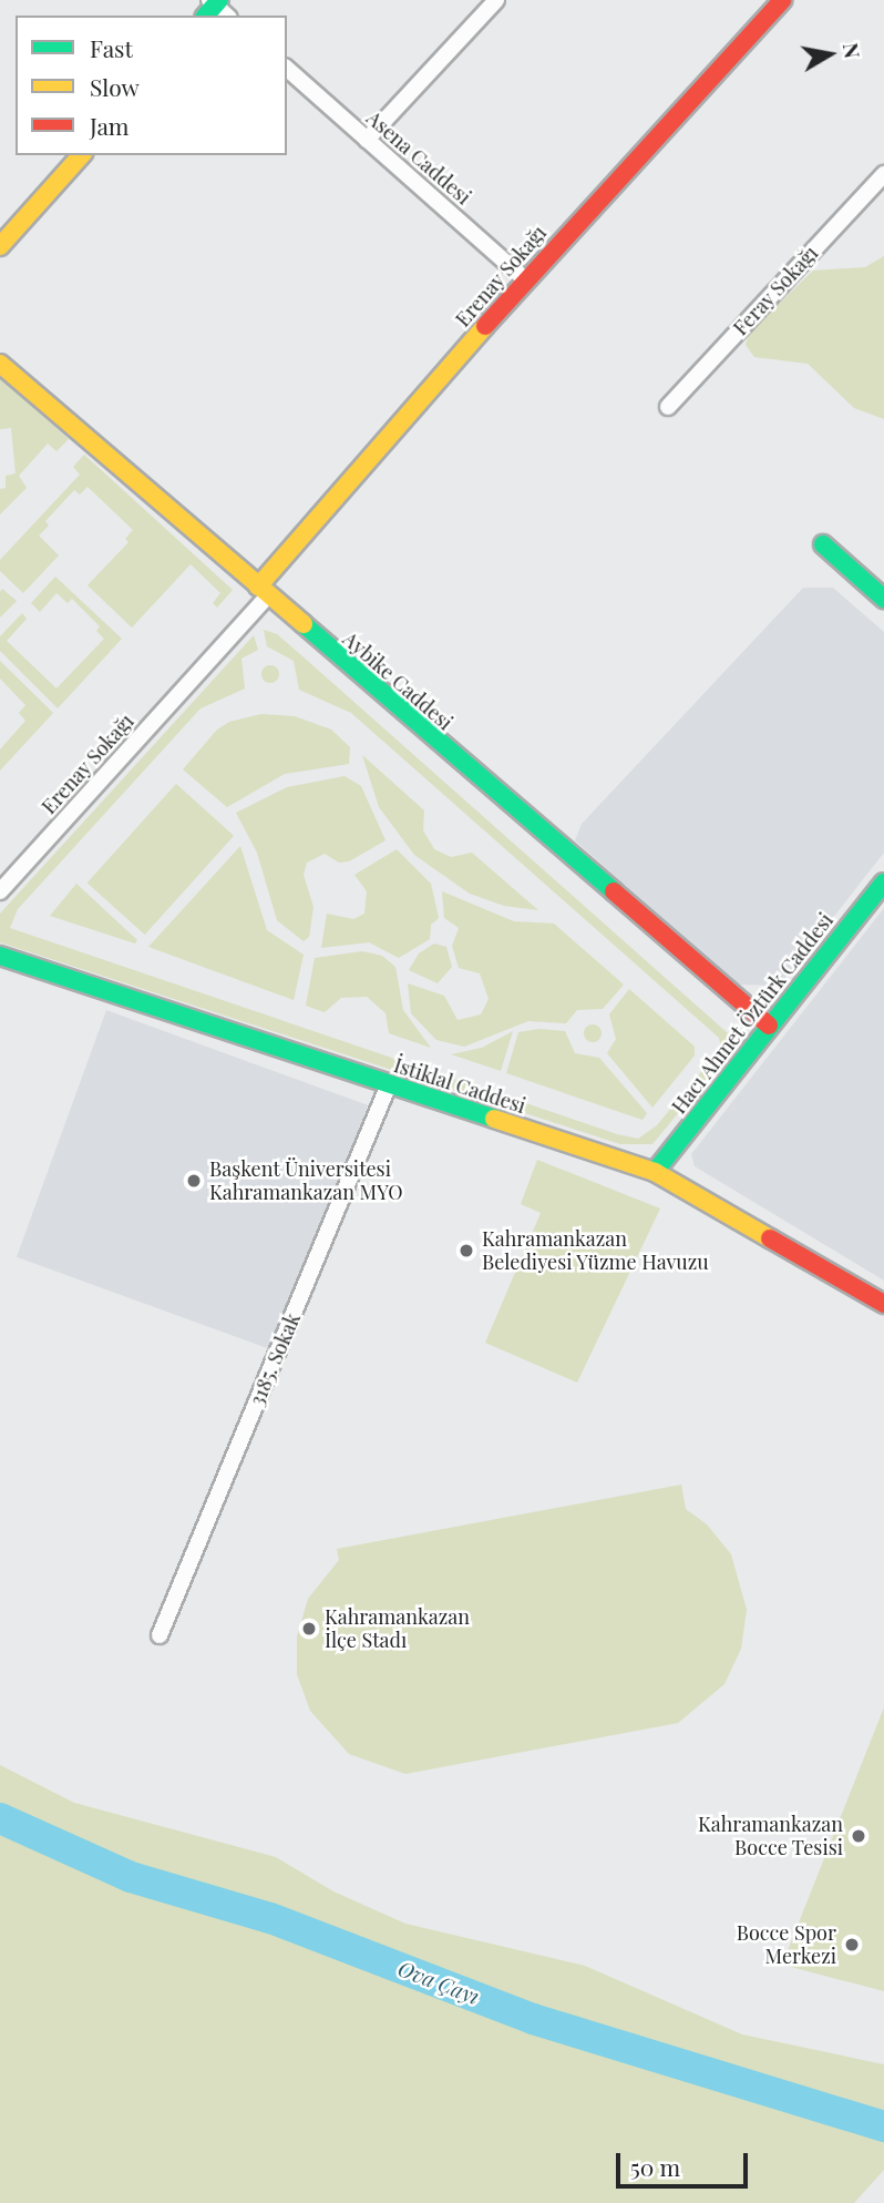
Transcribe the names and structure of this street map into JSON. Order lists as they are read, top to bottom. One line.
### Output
{"streets":{"street":["Asena Caddesi","Erenay Sokağı","Feray Sokağı","Aybike Caddesi","Hacı Ahmet Öztürk Caddesi","İstiklal Caddesi","3185. Sokak"]},"crossings":[["Asena Caddesi","Erenay Sokağı"],["Erenay Sokağı","Aybike Caddesi"],["Aybike Caddesi","Hacı Ahmet Öztürk Caddesi"],["Hacı Ahmet Öztürk Caddesi","İstiklal Caddesi"],["İstiklal Caddesi","3185. Sokak"]],"water":["Ova Çayı"],"places":["Başkent Üniversitesi Kahramankazan MYO","Kahramankazan Belediyesi Yüzme Havuzu","Kahramankazan İlçe Stadı","Kahramankazan Bocce Tesisi","Bocce Spor Merkezi"],"legend":["Fast","Slow","Jam"],"scale_bar":"50 m","north":"right"}
